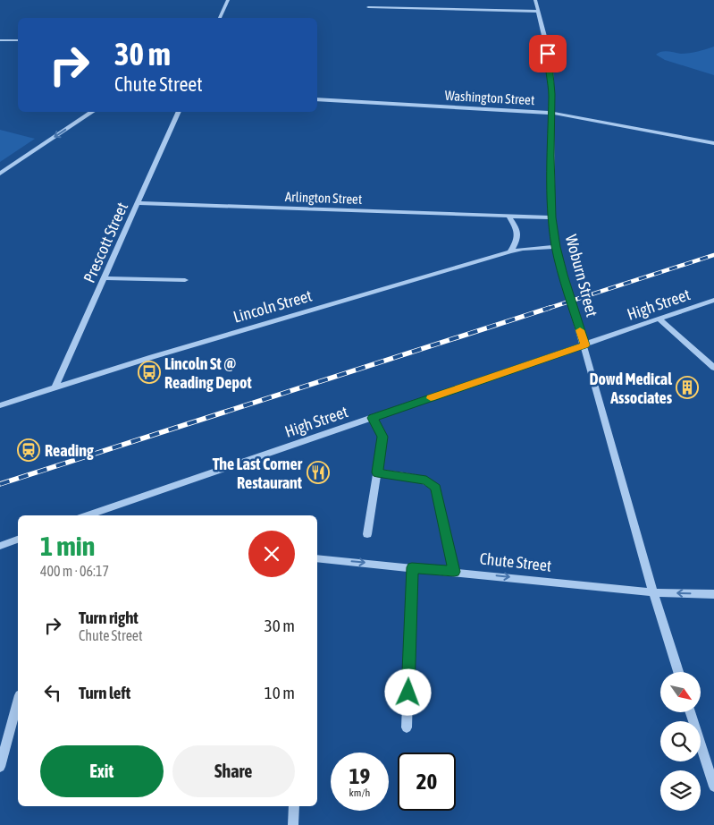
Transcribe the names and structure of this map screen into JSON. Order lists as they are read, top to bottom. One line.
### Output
{"streets":{"street":["Washington Street","Arlington Street","Prescott Street","Woburn Street","High Street","Lincoln Street","Chute Street"]},"crossings":[["Washington Street","Woburn Street"],["Arlington Street","Prescott Street"],["Arlington Street","Woburn Street"],["Prescott Street","Lincoln Street"],["Woburn Street","High Street"],["Woburn Street","Lincoln Street"],["Woburn Street","Chute Street"]],"places":{"bus stop":["Lincoln St @ Reading Depot"],"building":["Dowd Medical Associates"],"station":["Reading"],"restaurant":["The Last Corner Restaurant"]},"north":"bottom right","page":{"turn":["30 m","Chute Street"],"heading":["1 min","400 m · 06:17"],"list":[{"name":"Turn right","note":"Chute Street","value":"30 m"},{"name":"Turn left","value":"10 m"}],"buttons":["Exit","Share"],"speed":"19 km/h","limit":"20"}}
